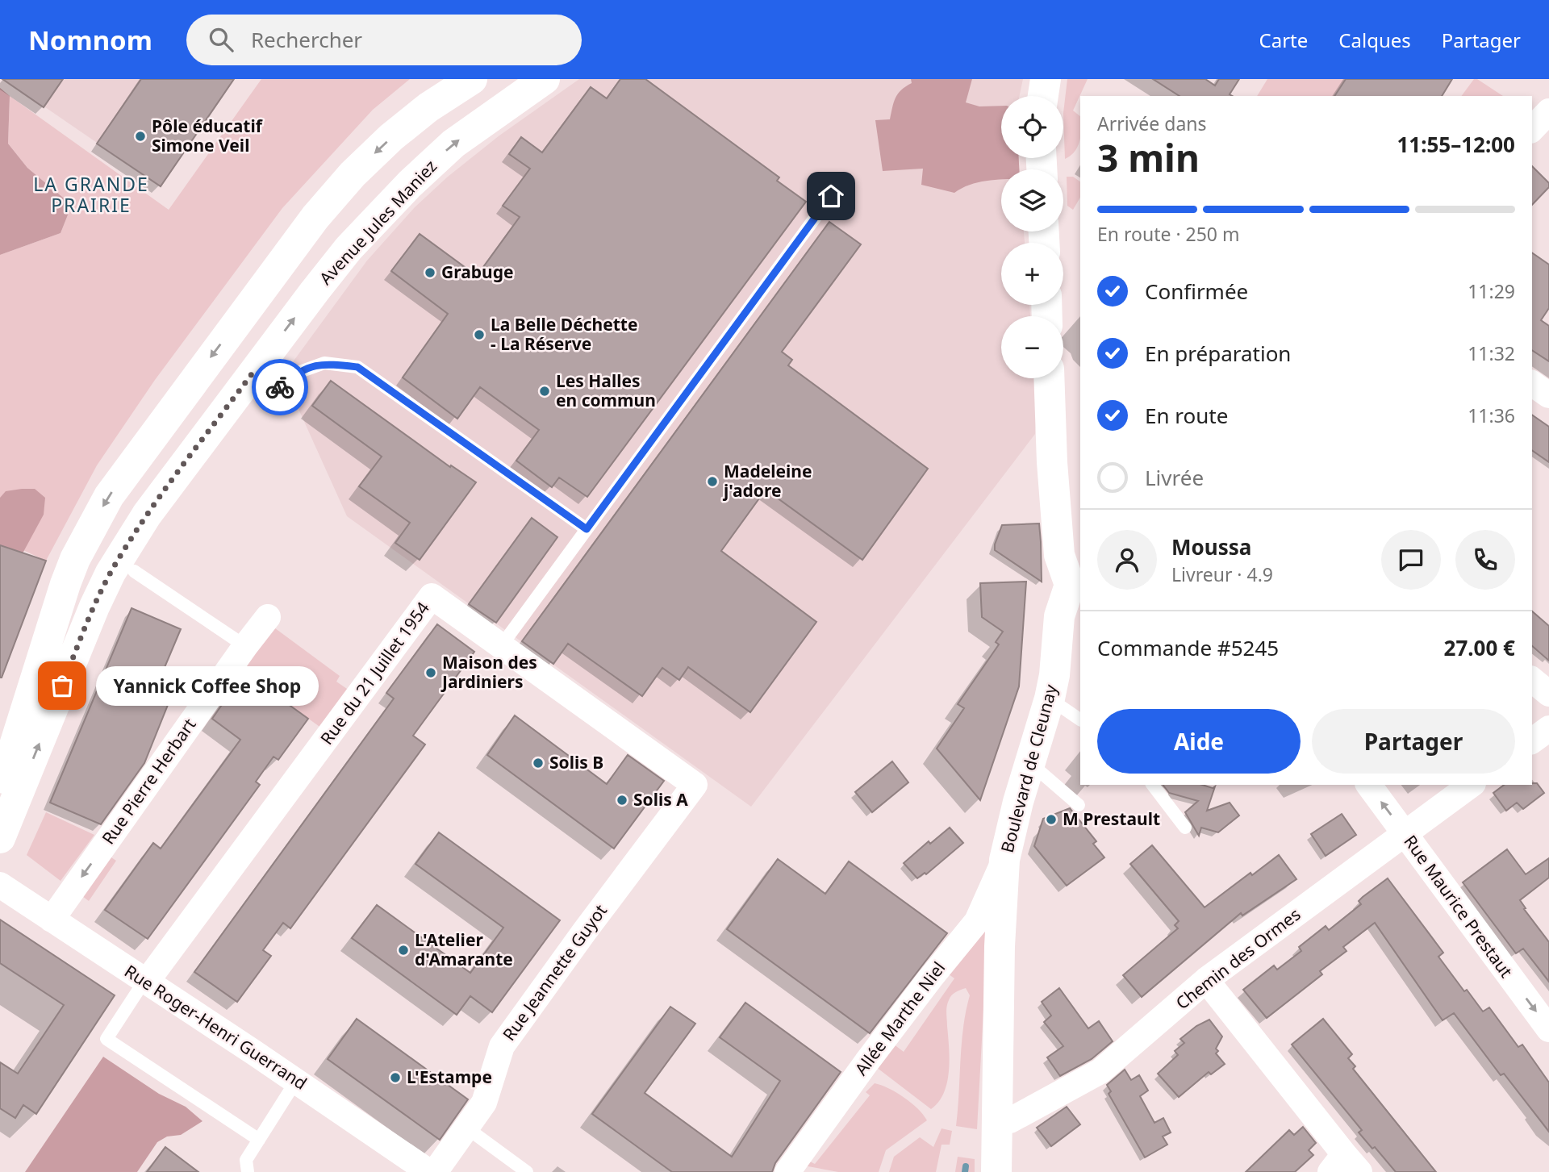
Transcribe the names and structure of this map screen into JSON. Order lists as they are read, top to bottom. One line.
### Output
{"streets":{"main road":["Avenue Jules Maniez","Boulevard de Cleunay"],"street":["Rue du 21 Juillet 1954","Rue Pierre Herbart","Rue Maurice Prestaut","Chemin des Ormes","Rue Jeannette Guyot","Allée Marthe Niel","Rue Roger-Henri Guerrand"]},"crossings":[["Rue du 21 Juillet 1954","Rue Jeannette Guyot"],["Rue du 21 Juillet 1954","Rue Roger-Henri Guerrand"],["Boulevard de Cleunay","Chemin des Ormes"],["Boulevard de Cleunay","Allée Marthe Niel"],["Rue Pierre Herbart","Rue Roger-Henri Guerrand"],["Rue Maurice Prestaut","Chemin des Ormes"]],"one_way":["Rue Pierre Herbart"],"districts":["LA GRANDE PRAIRIE"],"places":["Pôle éducatif Simone Veil","Grabuge","La Belle Déchette - La Réserve","Les Halles en commun","Madeleine j'adore","Maison des Jardiniers","Yannick Coffee Shop","Solis B","Solis A","M Prestault","L'Atelier d'Amarante","L'Estampe"],"page":{"header":"Nomnom","search":"Rechercher","nav":["Carte","Calques","Partager"],"map_buttons":["+","−"],"heading":["3 min","Arrivée dans","11:55–12:00"],"panel":["Moussa","Livreur · 4.9","Commande #5245","27.00 €"],"bar":"En route · 250 m","list":[["Confirmée","11:29"],["En préparation","11:32"],["En route","11:36"],"Livrée"],"bubble":"Yannick Coffee Shop","buttons":["Aide","Partager"]}}
